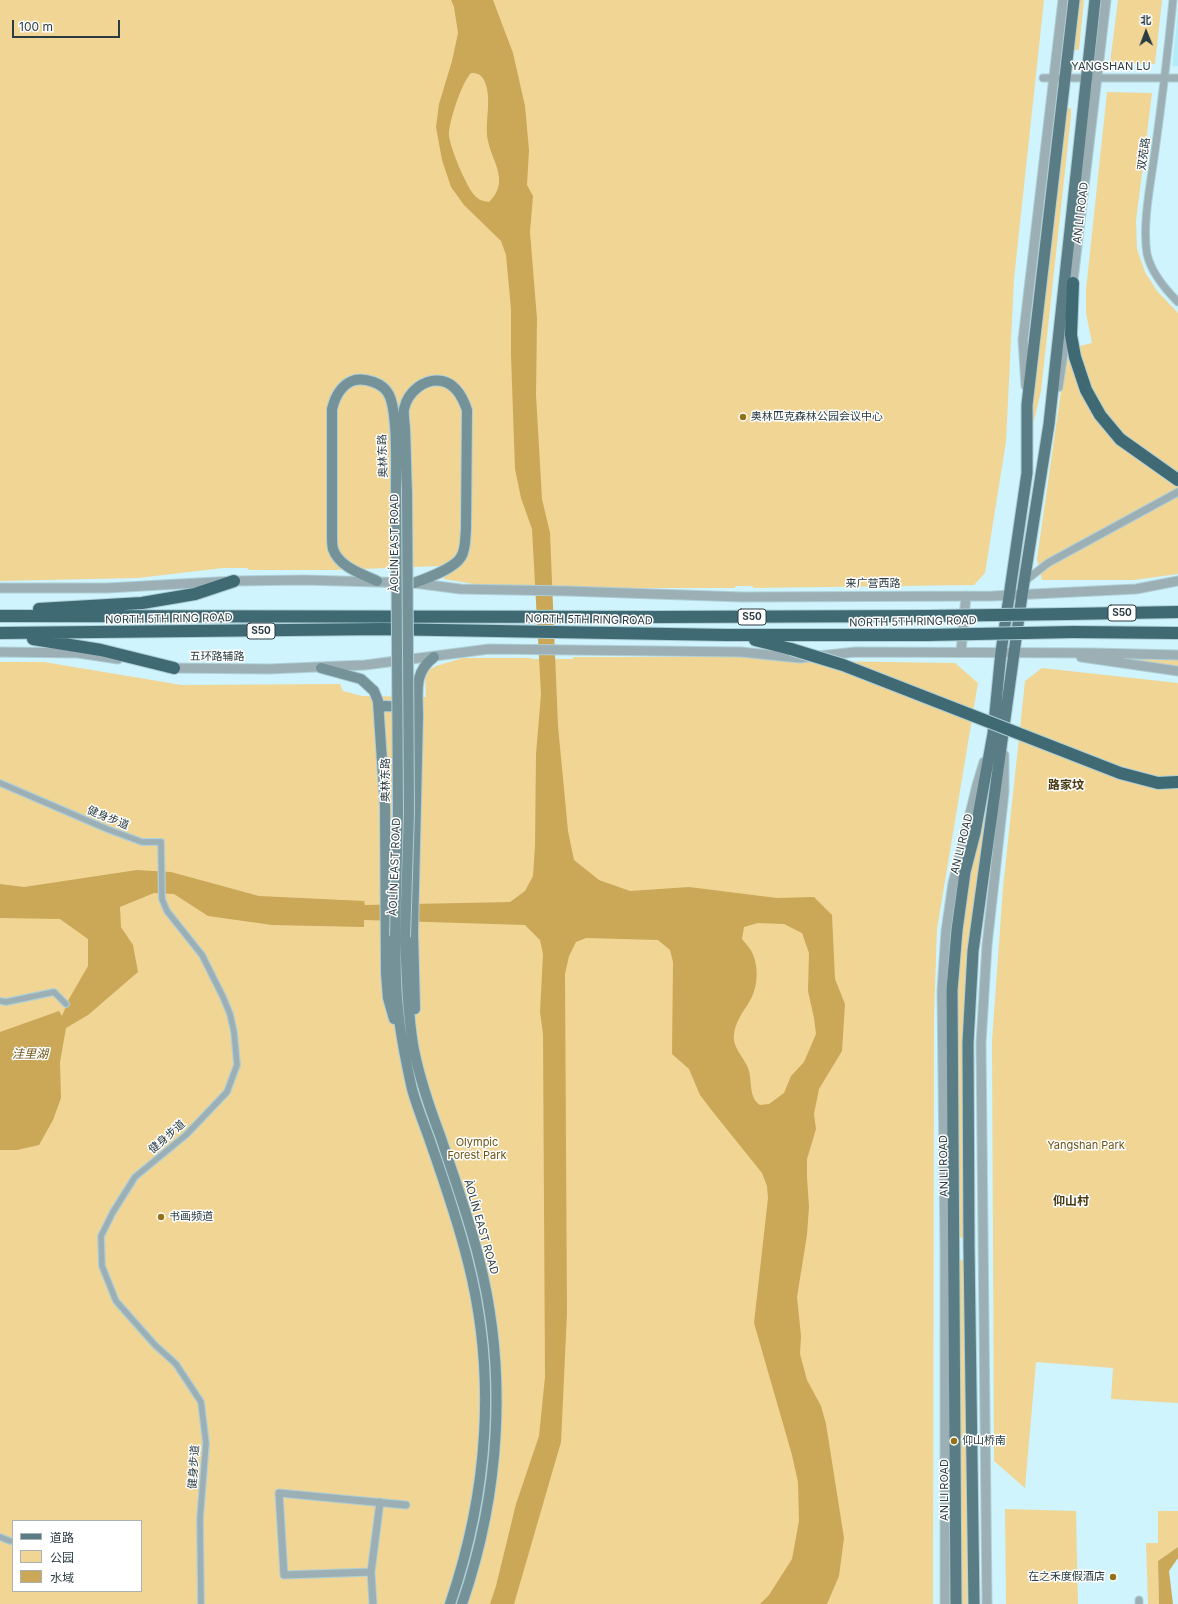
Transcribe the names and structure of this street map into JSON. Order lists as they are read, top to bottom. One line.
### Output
{"streets":{"highway":["S50","NORTH 5TH RING ROAD"],"main road":["AN LI ROAD","奥林东路","ÀOLÍN EAST ROAD"],"street":["YANGSHAN LU","双苑路","来广营西路","五环路辅路","健身步道"]},"crossings":[["YANGSHAN LU","双苑路"],["YANGSHAN LU","AN LI ROAD"],["AN LI ROAD","来广营西路"],["AN LI ROAD","五环路辅路"],["奥林东路","ÀOLÍN EAST ROAD"],["奥林东路","来广营西路"],["ÀOLÍN EAST ROAD","来广营西路"]],"districts":["路家坟","仰山村"],"water":["洼里湖"],"parks":["Olympic Forest Park","Yangshan Park"],"places":["奥林匹克森林公园会议中心","书画频道","仰山桥南","在之禾度假酒店"],"legend":["道路","公园","水域"],"scale_bar":"100 m","north":"top"}
